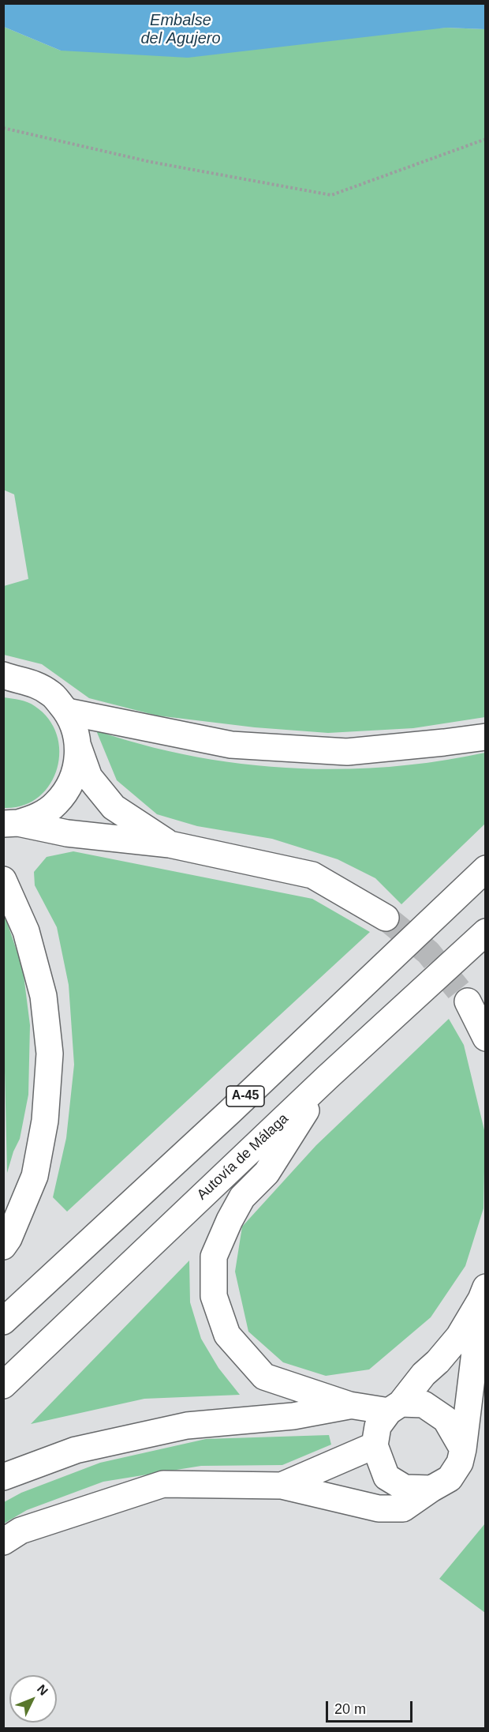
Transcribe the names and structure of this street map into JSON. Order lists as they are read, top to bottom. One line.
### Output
{"streets":{"main road":["A-45","Autovía de Málaga"]},"water":["Embalse del Agujero"],"scale_bar":"20 m","north":"top right"}
